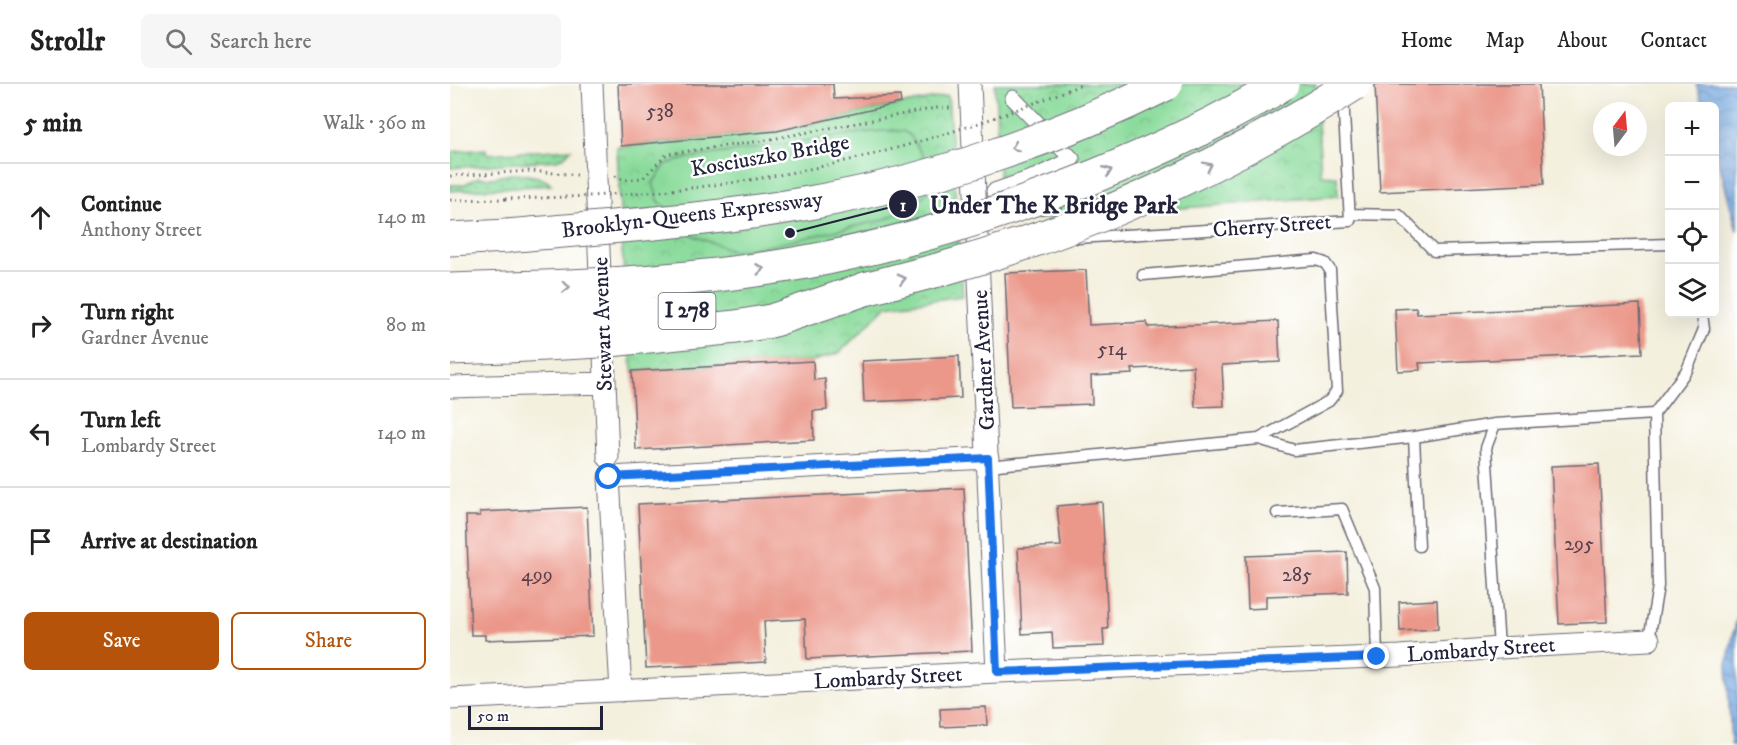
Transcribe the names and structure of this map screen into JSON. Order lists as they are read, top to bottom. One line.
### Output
{"streets":{"highway":["Brooklyn-Queens Expressway","I 278"],"street":["Cherry Street","Stewart Avenue","Gardner Avenue","Lombardy Street"],"path":["Kosciuszko Bridge"]},"crossings":[["Kosciuszko Bridge","Brooklyn-Queens Expressway"],["Cherry Street","Gardner Avenue"],["Stewart Avenue","Lombardy Street"],["Gardner Avenue","Lombardy Street"]],"places":["Under The K Bridge Park"],"house_numbers":["538","514","295","499","285"],"scale_bar":"50 m","north":"top","page":{"header":"Strollr","search":"Search here","nav":["Home","Map","About","Contact"],"heading":["5 min","Walk · 360 m"],"map_buttons":["+","−"],"list":[["Continue","Anthony Street","140 m"],["Turn right","Gardner Avenue","80 m"],["Turn left","Lombardy Street","140 m"],"Arrive at destination"],"buttons":["Save","Share"],"scale":"50 m"}}
